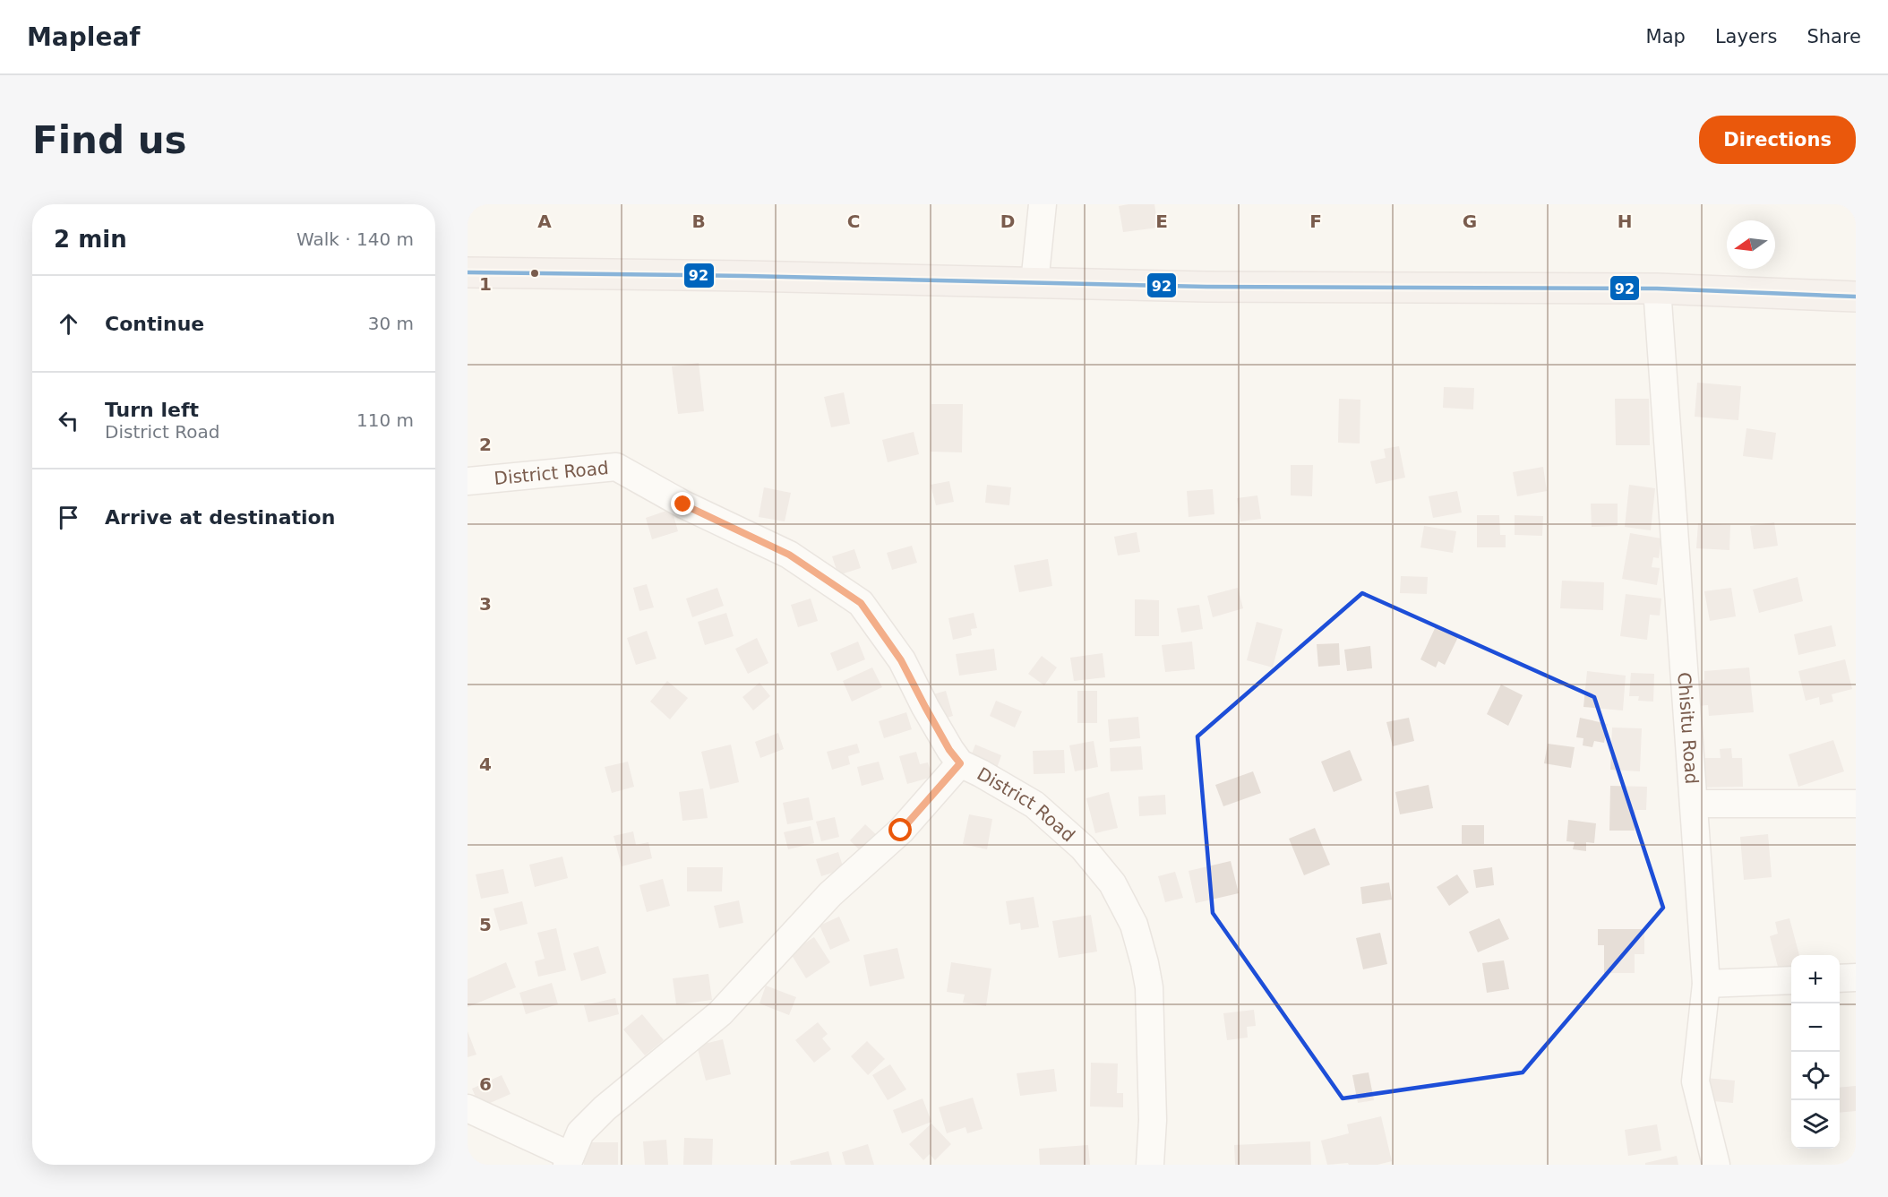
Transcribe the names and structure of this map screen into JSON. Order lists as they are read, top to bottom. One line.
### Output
{"streets":{"street":["District Road","Chisitu Road"]},"lines":["transit line 92"],"north":"left","page":{"header":"Mapleaf","nav":["Map","Layers","Share"],"buttons":"Directions","title":"Find us","heading":["2 min","Walk · 140 m"],"list":[["Continue","30 m"],["Turn left","District Road","110 m"],"Arrive at destination"],"map_buttons":["+","−"]},"grid":{"columns":["A","B","C","D","E","F","G","H"],"rows":["1","2","3","4","5","6"]}}
